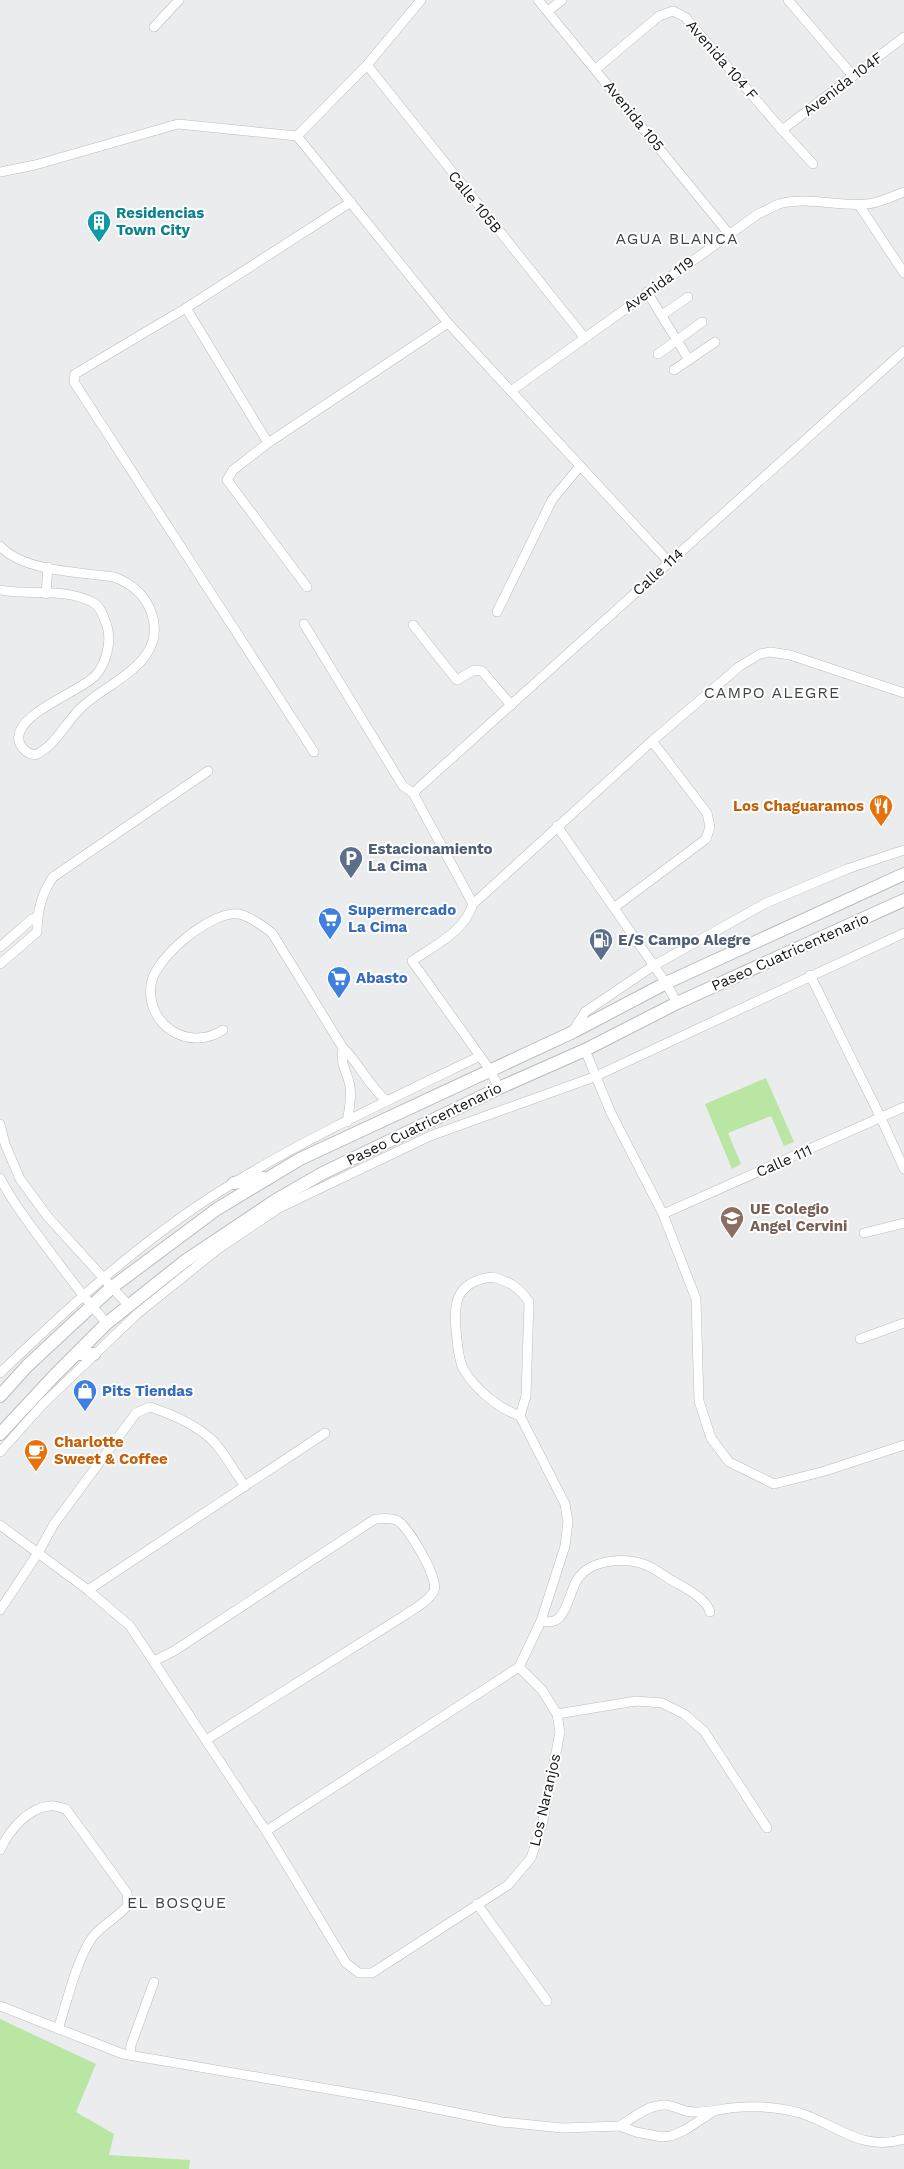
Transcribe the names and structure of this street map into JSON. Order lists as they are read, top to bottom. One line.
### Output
{"streets":{"street":["Avenida 104 F","Avenida 104F","Avenida 105","Calle 105B","Avenida 119","Calle 114","Paseo Cuatricentenario","Calle 111","Los Naranjos"]},"crossings":[["Avenida 104 F","Avenida 104F"],["Avenida 104 F","Avenida 105"],["Avenida 105","Avenida 119"],["Calle 105B","Avenida 119"]],"districts":["AGUA BLANCA","CAMPO ALEGRE","EL BOSQUE"],"places":{"building":["Residencias Town City"],"restaurant":["Los Chaguaramos"],"parking":["Estacionamiento La Cima"],"supermarket":["Supermercado La Cima","Abasto"],"fuel station":["E/S Campo Alegre"],"school or university":["UE Colegio Angel Cervini"],"shop":["Pits Tiendas"],"cafe":["Charlotte Sweet & Coffee"]}}
